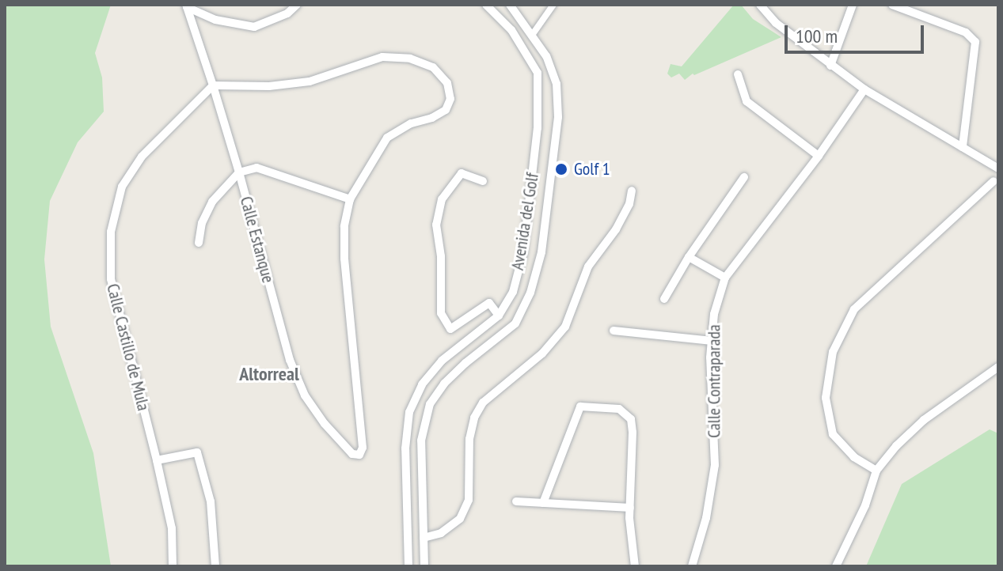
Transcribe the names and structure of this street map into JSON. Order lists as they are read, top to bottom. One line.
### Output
{"streets":{"street":["Avenida del Golf","Calle Estanque","Calle Castillo de Mula","Calle Contraparada"]},"crossings":[["Calle Estanque","Calle Castillo de Mula"]],"districts":["Altorreal"],"places":["Golf 1"],"scale_bar":"100 m"}
